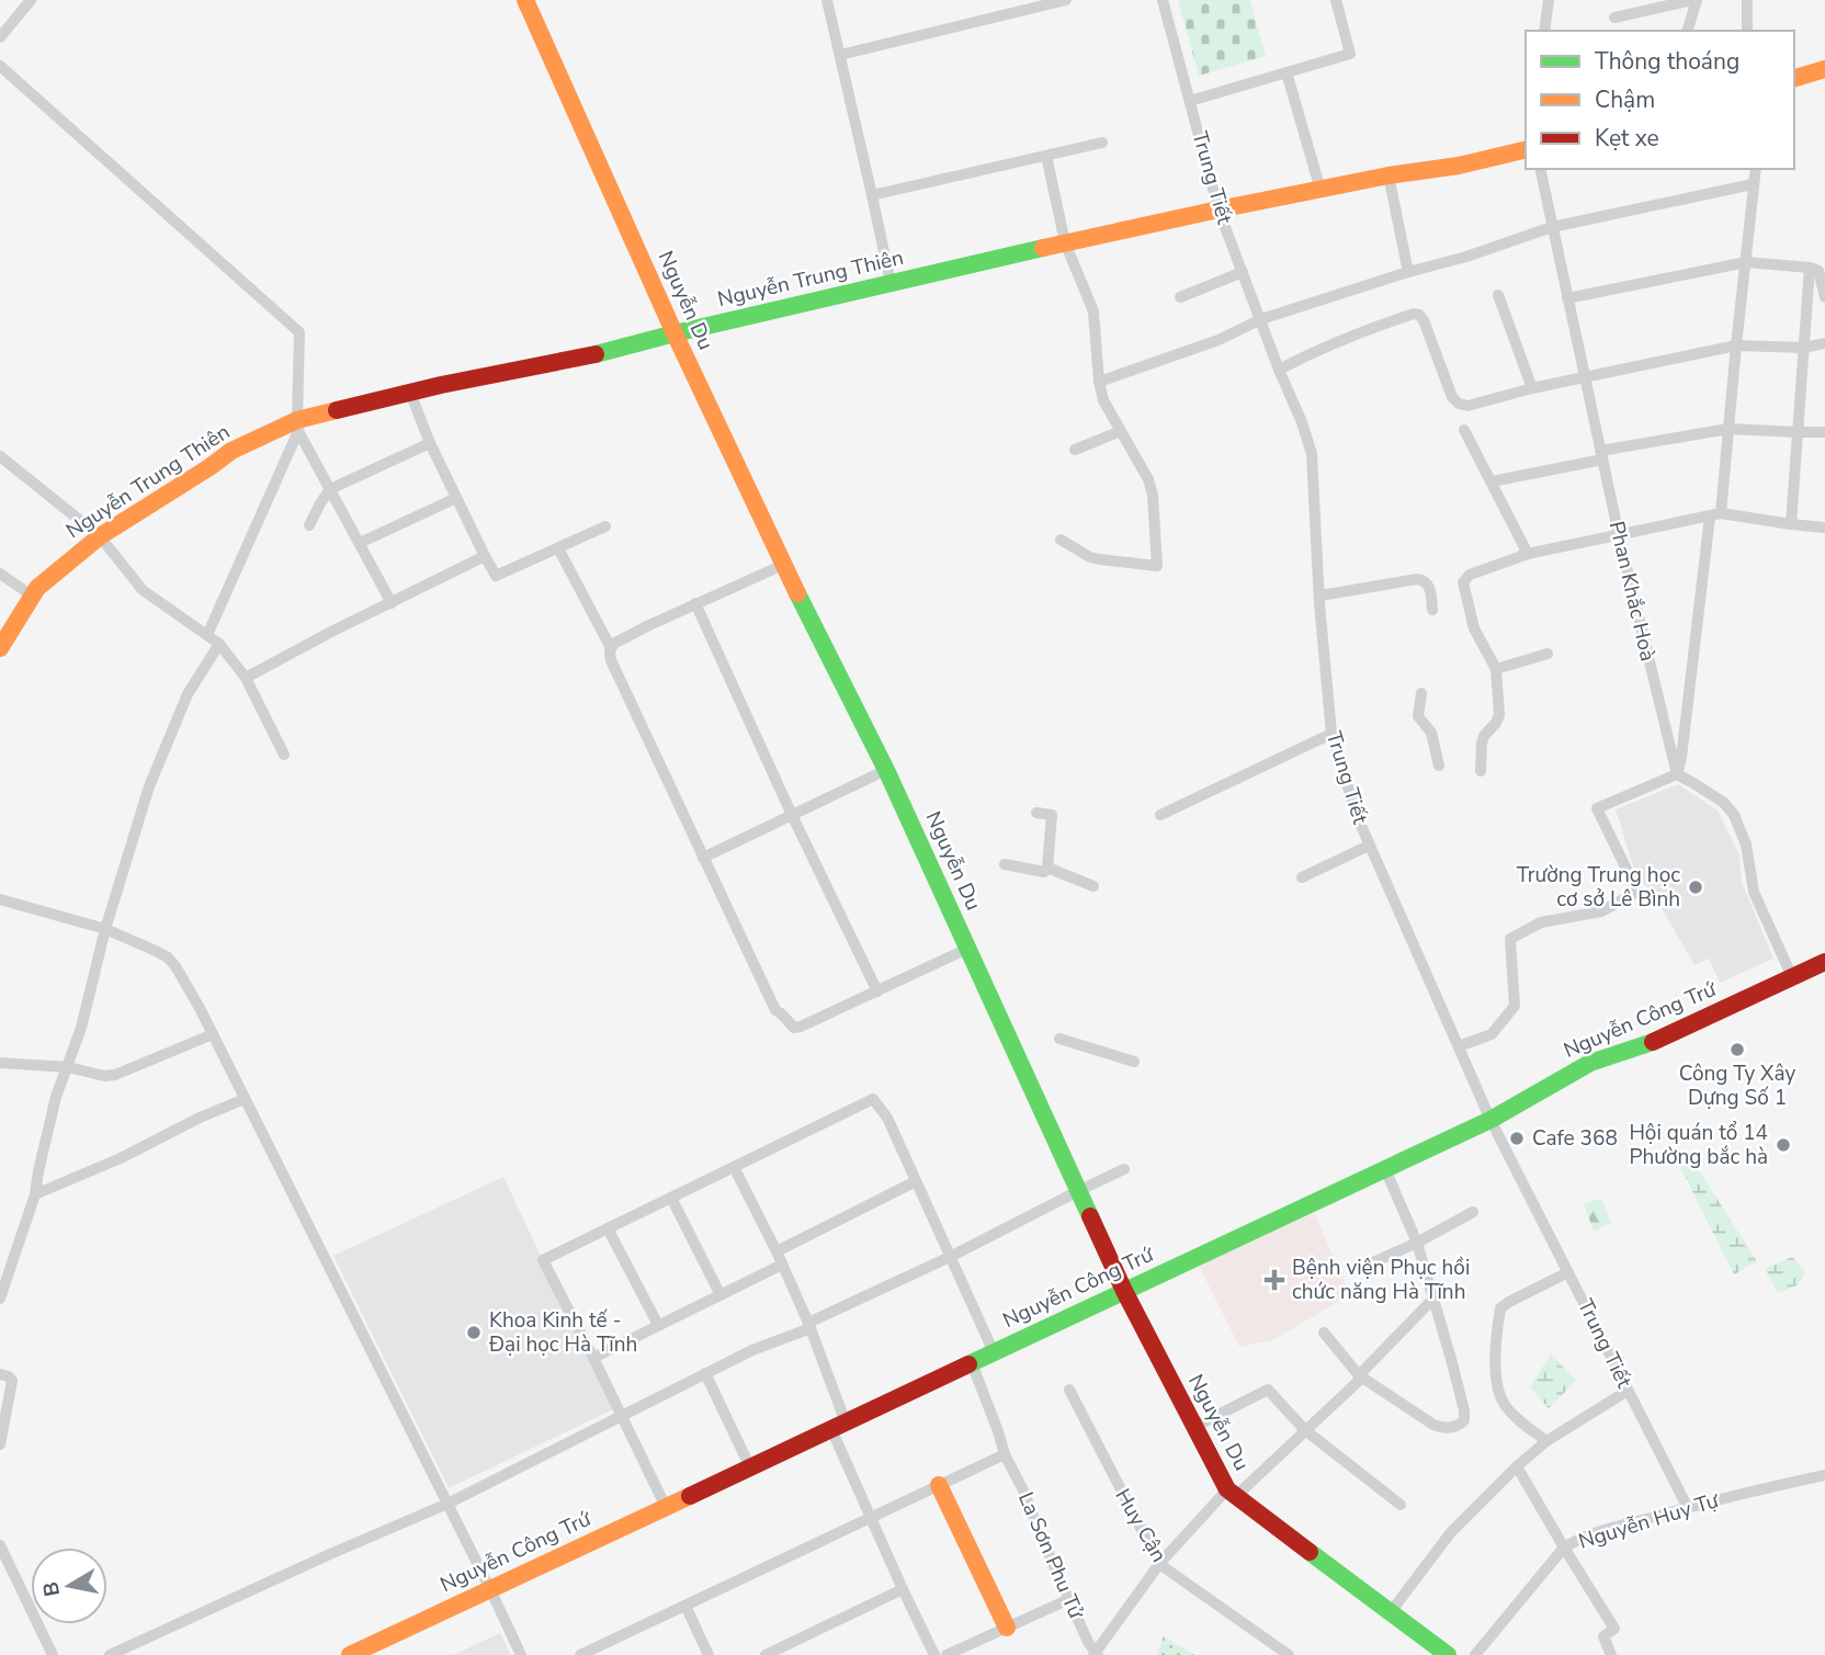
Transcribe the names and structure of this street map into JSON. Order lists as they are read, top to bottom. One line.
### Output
{"streets":{"main road":["Nguyễn Trung Thiên","Nguyễn Du","Nguyễn Công Trứ"],"street":["Trung Tiết","Phan Khắc Hoà","Nguyễn Huy Tự","Huy Cận","La Sơn Phu Tử"]},"crossings":[["Trung Tiết","Nguyễn Trung Thiên"],["Trung Tiết","Nguyễn Công Trứ"],["Trung Tiết","Nguyễn Huy Tự"],["Nguyễn Trung Thiên","Nguyễn Du"],["Nguyễn Du","Nguyễn Công Trứ"],["Nguyễn Công Trứ","La Sơn Phu Tử"]],"places":{"other":["Trường Trung học cơ sở Lê Bình","Công Ty Xây Dựng Số 1","Cafe 368","Hội quán tổ 14 Phường bắc hà","Khoa Kinh tế - Đại học Hà Tĩnh"],"health":["Bệnh viện Phục hồi chức năng Hà Tĩnh"]},"legend":["Thông thoáng","Chậm","Kẹt xe"],"north":"left"}
